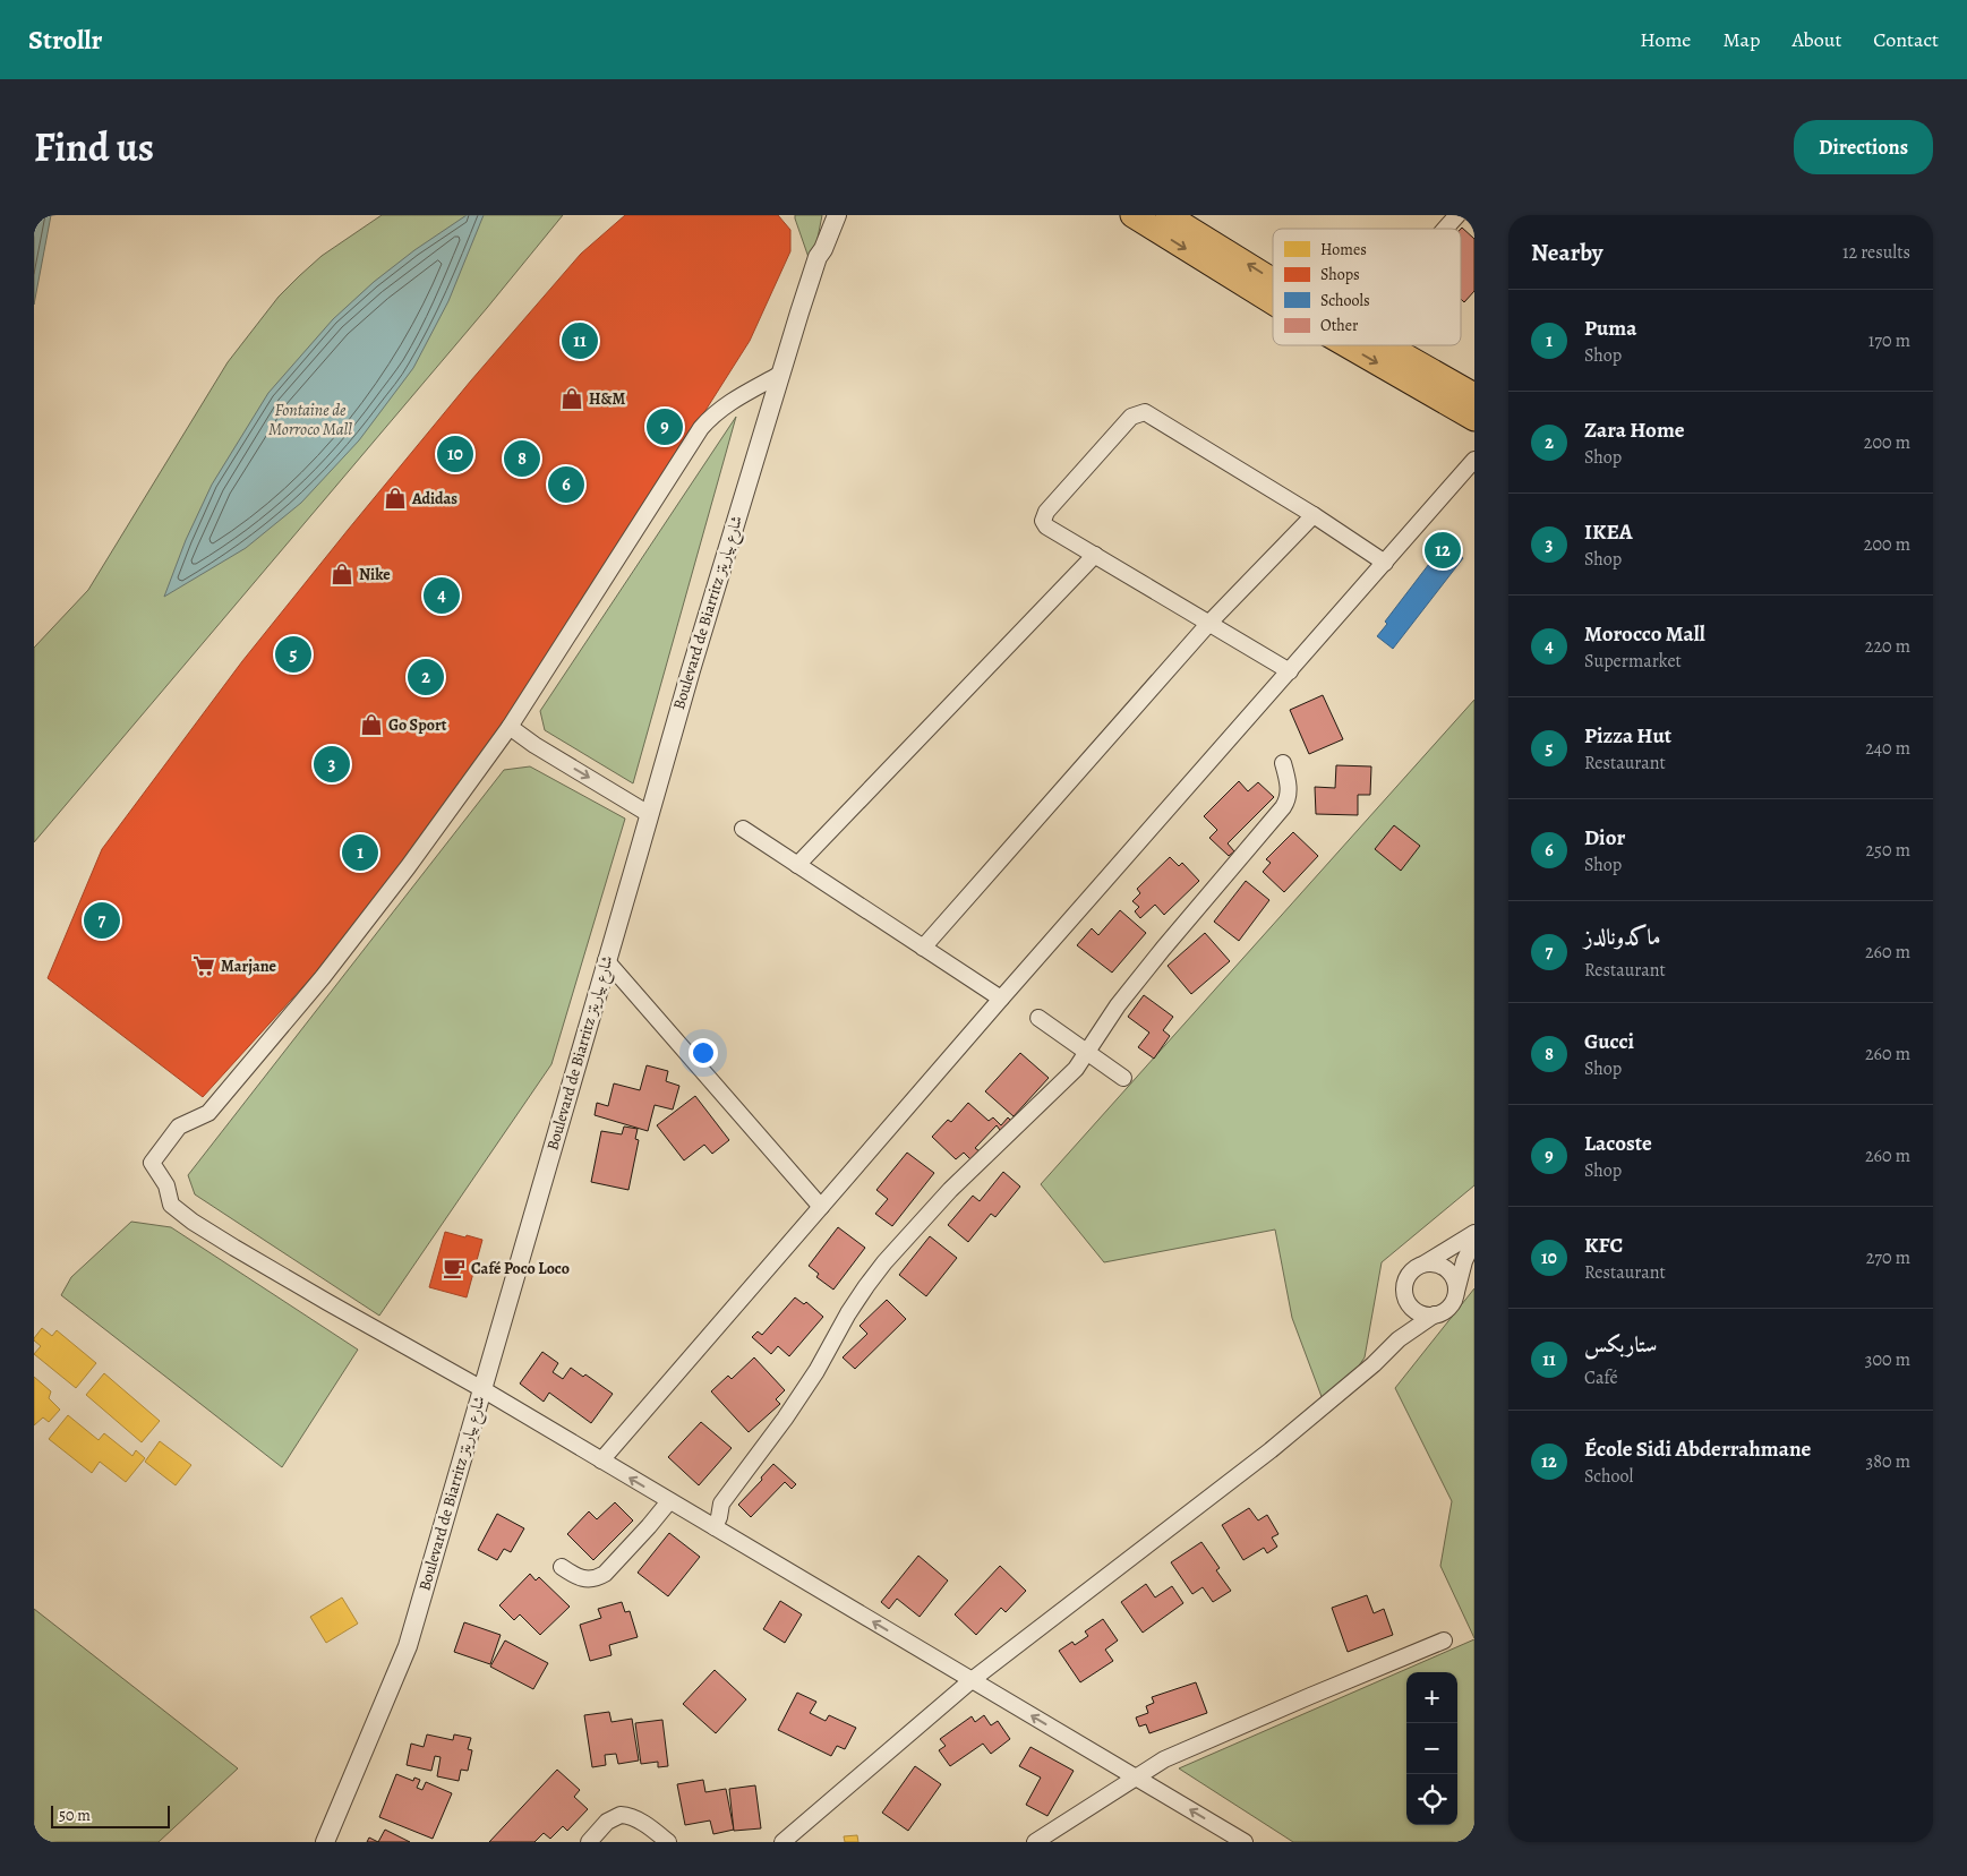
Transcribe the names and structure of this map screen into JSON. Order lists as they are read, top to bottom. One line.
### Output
{"streets":{"street":["Boulevard de Biarritz شارع بياريتز"]},"water":["Fontaine de Morroco Mall"],"places":{"shop":["H&M","Adidas","Nike","Go Sport"],"supermarket":["Marjane"],"cafe":["Café Poco Loco"]},"legend":["Homes","Shops","Schools","Other"],"scale_bar":"50 m","page":{"header":"Strollr","nav":["Home","Map","About","Contact"],"title":"Find us","buttons":"Directions","heading":["Nearby","12 results"],"list":[{"mark":"1","name":"Puma","note":"Shop","value":"170 m"},{"mark":"2","name":"Zara Home","note":"Shop","value":"200 m"},{"mark":"3","name":"IKEA","note":"Shop","value":"200 m"},{"mark":"4","name":"Morocco Mall","note":"Supermarket","value":"220 m"},{"mark":"5","name":"Pizza Hut","note":"Restaurant","value":"240 m"},{"mark":"6","name":"Dior","note":"Shop","value":"250 m"},{"mark":"7","name":"ماكدونالدز","note":"Restaurant","value":"260 m"},{"mark":"8","name":"Gucci","note":"Shop","value":"260 m"},{"mark":"9","name":"Lacoste","note":"Shop","value":"260 m"},{"mark":"10","name":"KFC","note":"Restaurant","value":"270 m"},{"mark":"11","name":"ستاربكس","note":"Café","value":"300 m"},{"mark":"12","name":"École Sidi Abderrahmane","note":"School","value":"380 m"}],"pins":["11","9","10","8","6","12","4","5","2","3","1","7"],"map_buttons":["+","−"],"scale":"50 m"}}
